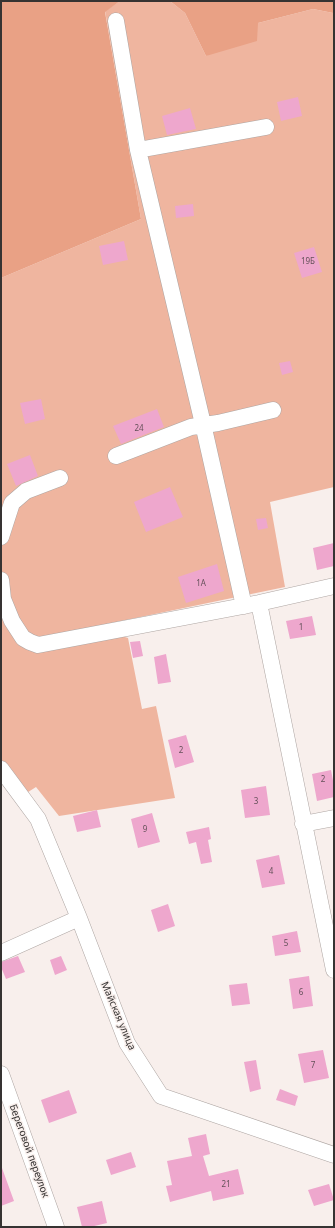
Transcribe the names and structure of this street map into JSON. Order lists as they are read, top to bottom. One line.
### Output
{"streets":{"street":["Майская улица","Береговой переулок"]},"house_numbers":["19Б","24","1А","1","2","2","3","9","4","5","6","7","21"]}
